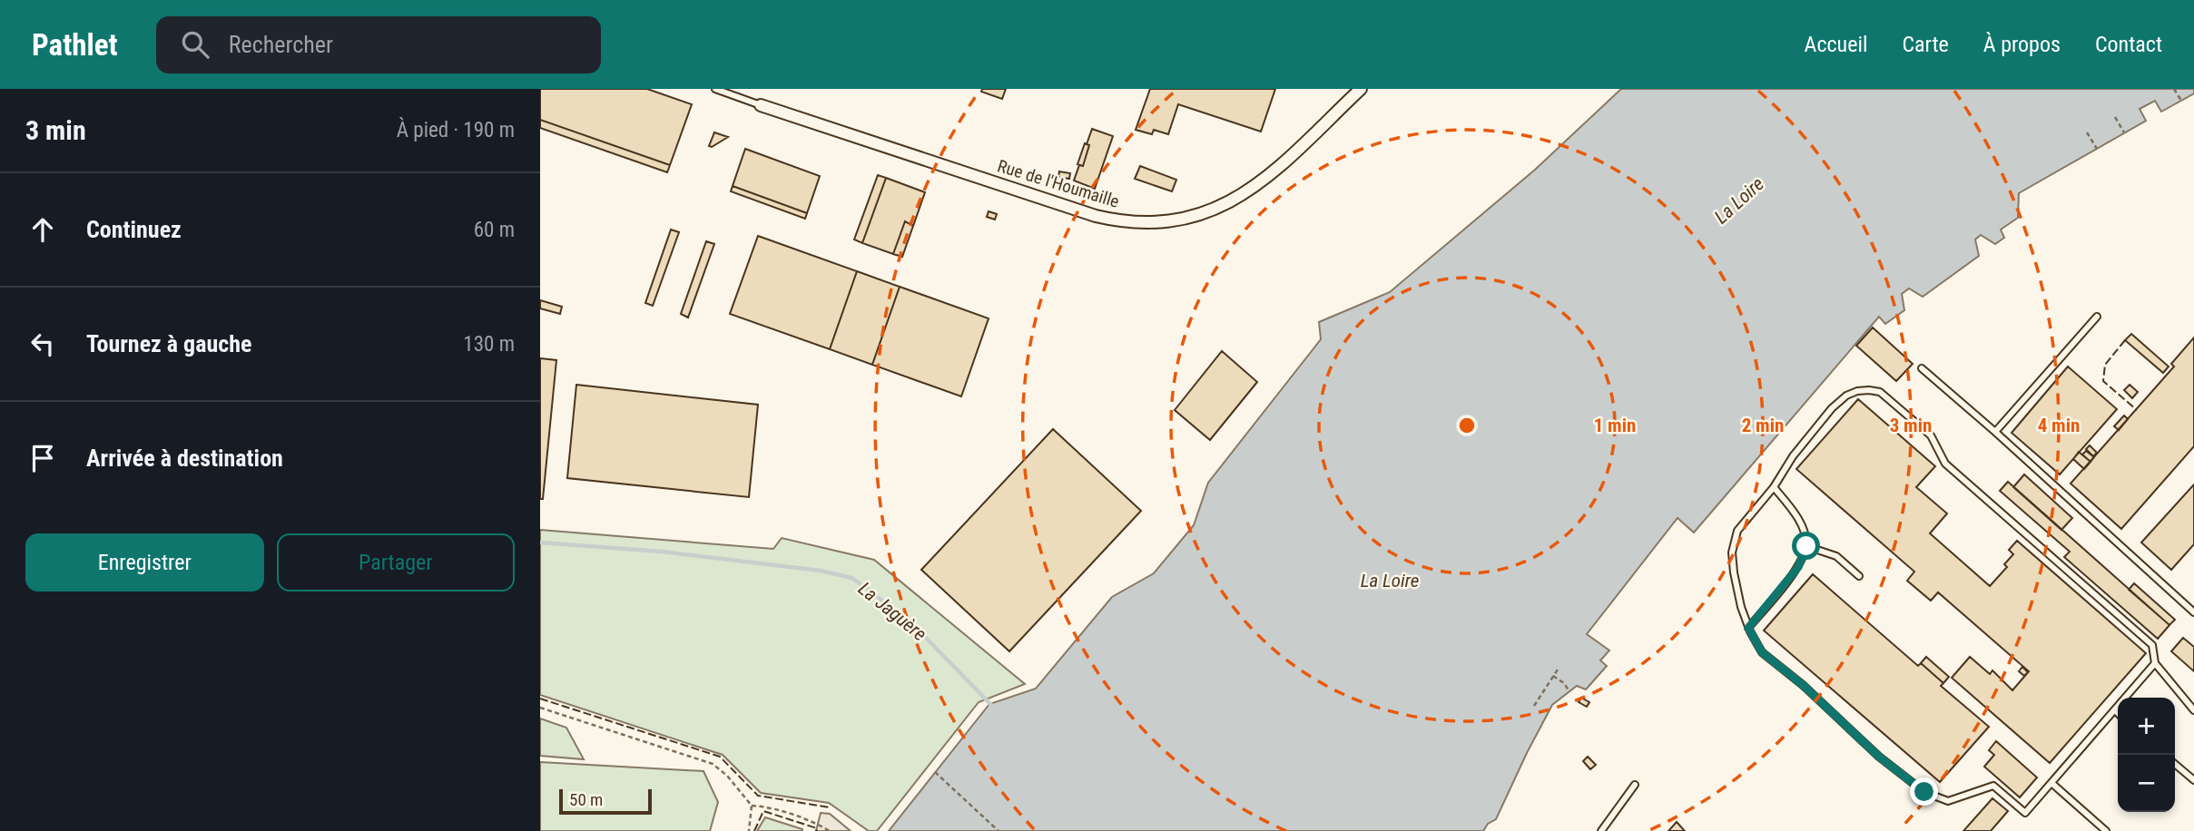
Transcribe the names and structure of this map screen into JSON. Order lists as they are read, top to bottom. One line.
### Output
{"streets":{"street":["Rue de l'Houmaille"]},"water":["La Loire","La Jaguère"],"scale_bar":"50 m","page":{"header":"Pathlet","search":"Rechercher","nav":["Accueil","Carte","À propos","Contact"],"heading":["3 min","À pied · 190 m"],"list":[["Continuez","60 m"],["Tournez à gauche","130 m"],"Arrivée à destination"],"buttons":["Enregistrer","Partager"],"map_buttons":["+","−"],"scale":"50 m"},"rings":["1 min","2 min","3 min","4 min"]}
